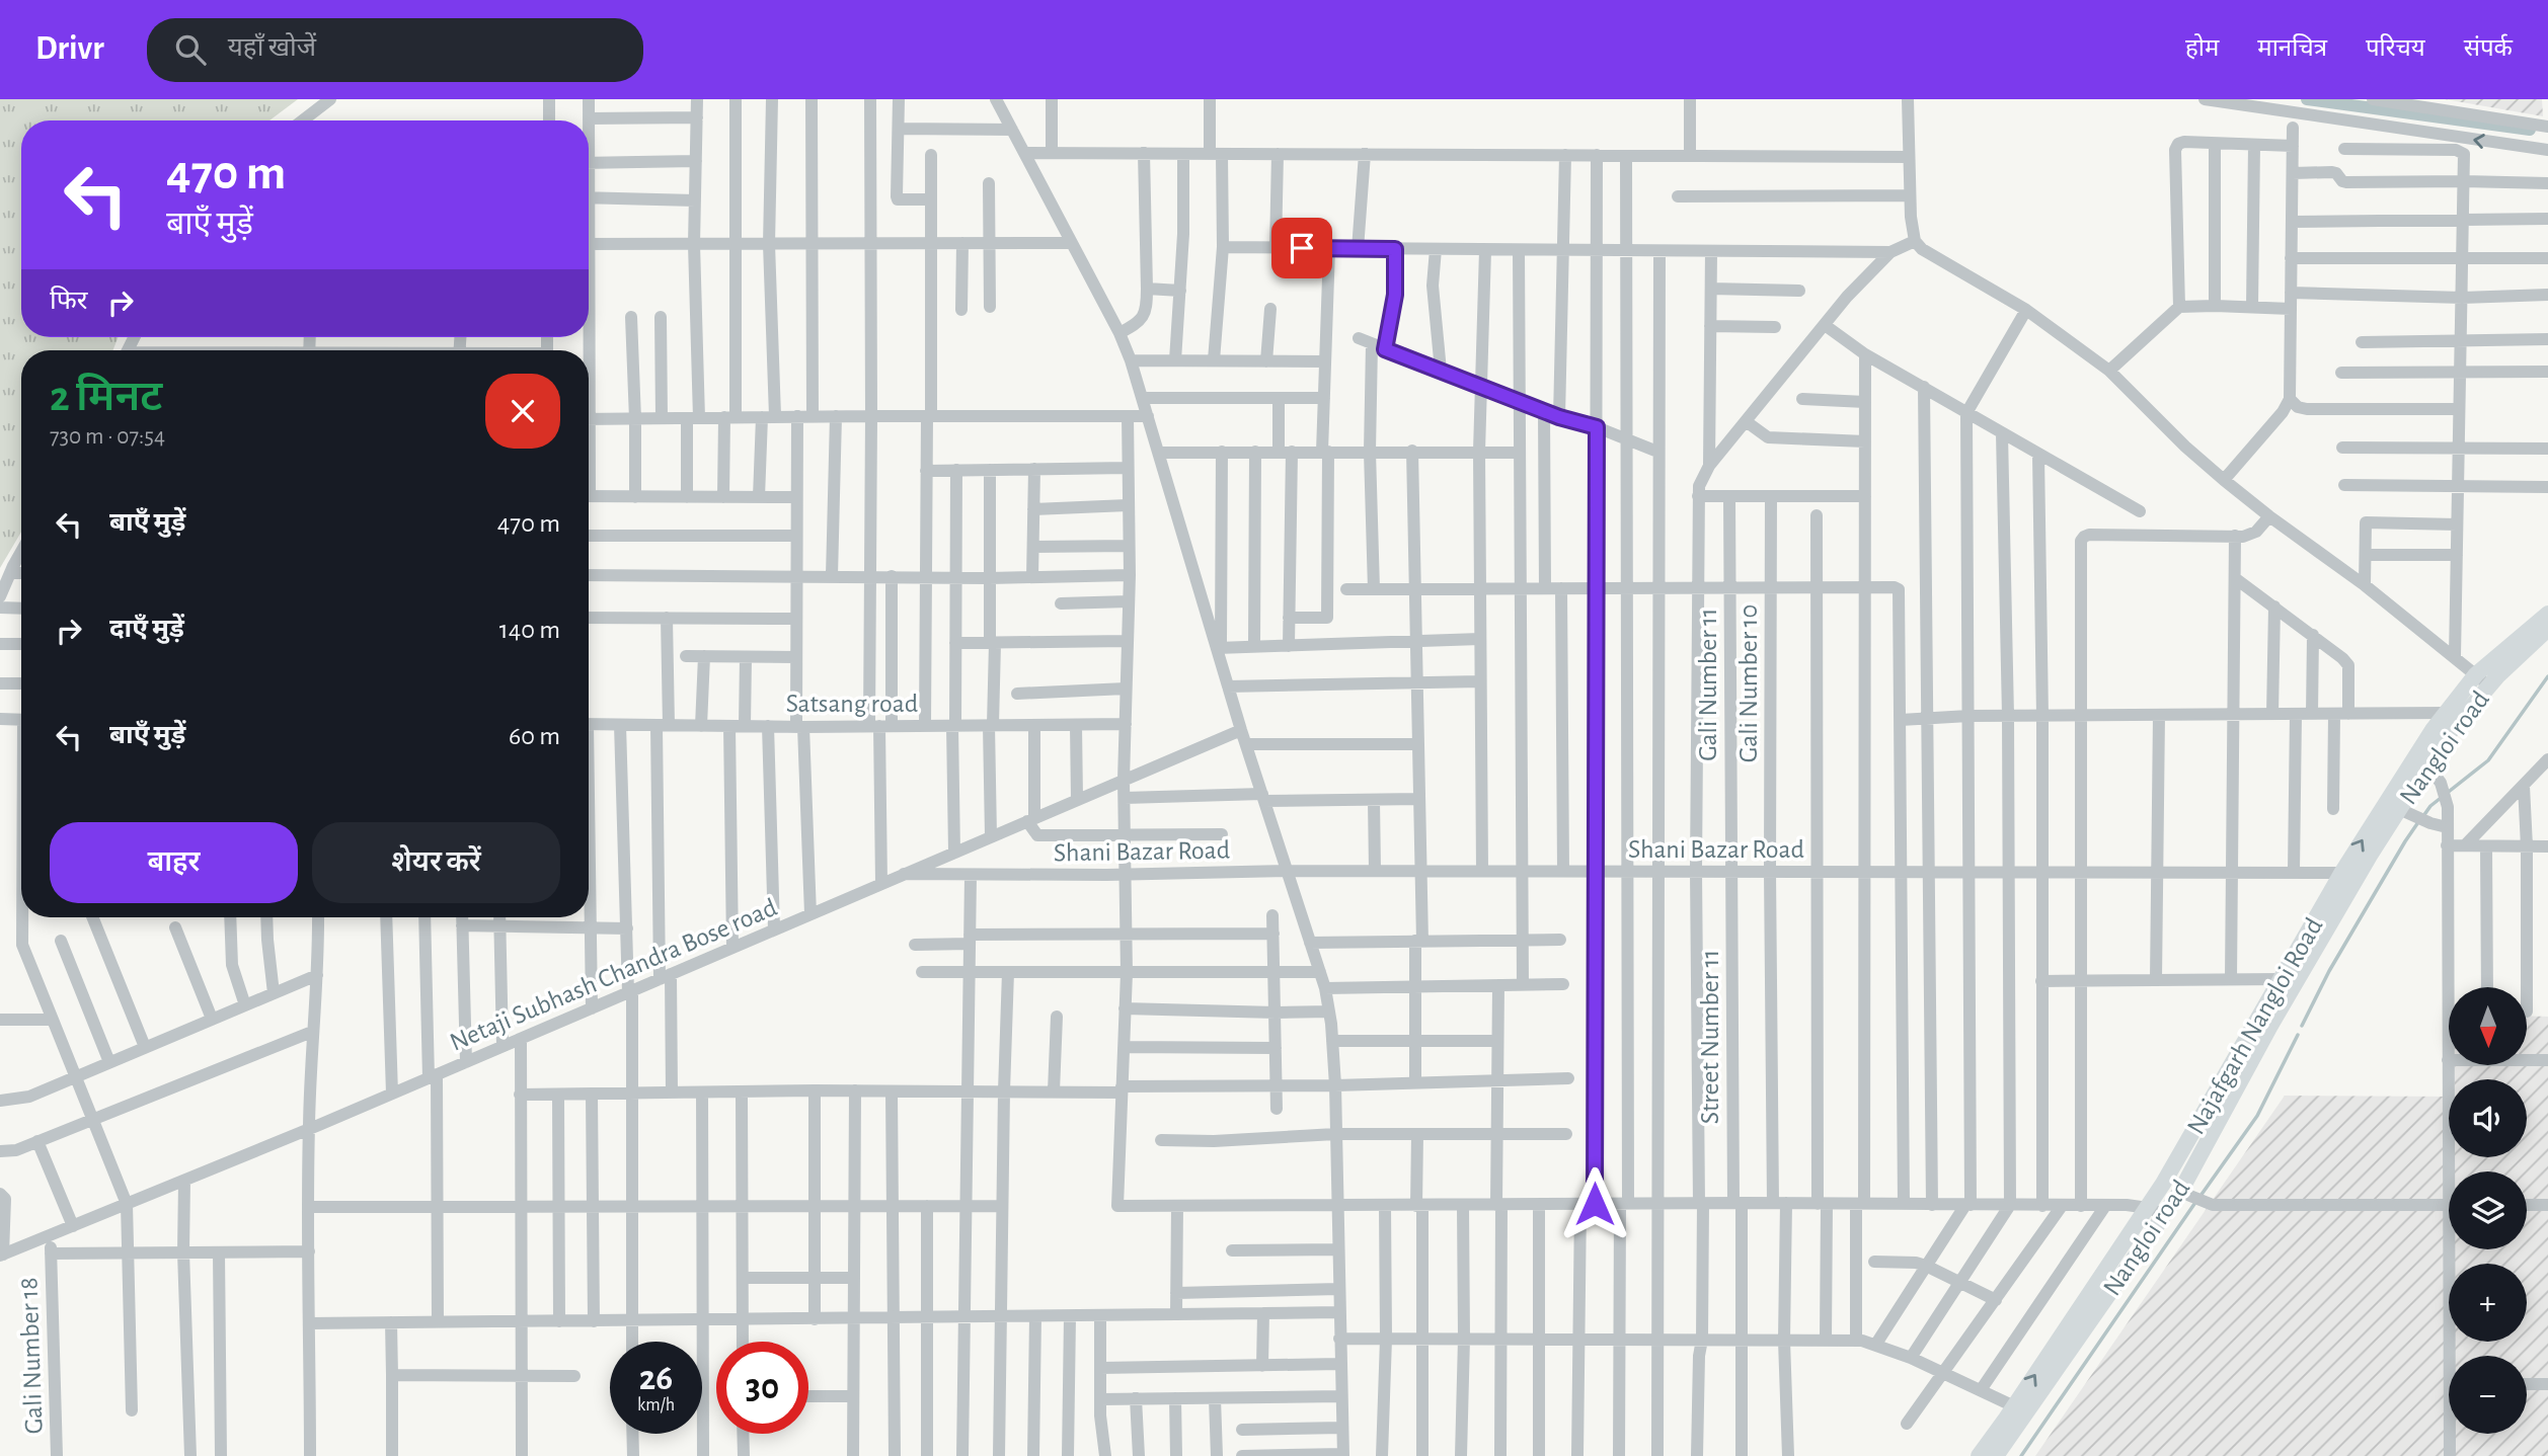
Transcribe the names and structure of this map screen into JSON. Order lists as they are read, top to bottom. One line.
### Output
{"streets":{"main road":["Nangloi road","Najafgarh Nangloi Road"],"street":["Gali Number 10","Gali Number 11","Satsang road","Shani Bazar Road","Netaji Subhash Chandra Bose road","Street Number 11","Gali Number 18"]},"crossings":[["Gali Number 10","Shani Bazar Road"],["Gali Number 11","Shani Bazar Road"],["Gali Number 11","Street Number 11"],["Nangloi road","Shani Bazar Road"],["Nangloi road","Najafgarh Nangloi Road"],["Shani Bazar Road","Netaji Subhash Chandra Bose road"],["Shani Bazar Road","Najafgarh Nangloi Road"],["Shani Bazar Road","Street Number 11"],["Netaji Subhash Chandra Bose road","Gali Number 18"]],"one_way":["Najafgarh Nangloi Road"],"north":"bottom","page":{"header":"Drivr","search":"यहाँ खोजें","nav":["होम","मानचित्र","परिचय","संपर्क"],"turn":["470 m","बाएँ मुड़ें"],"then":"फिर","heading":["2 मिनट","730 m · 07:54"],"list":[{"name":"बाएँ मुड़ें","value":"470 m"},{"name":"दाएँ मुड़ें","value":"140 m"},{"name":"बाएँ मुड़ें","value":"60 m"}],"buttons":["बाहर","शेयर करें"],"map_buttons":["+","−"],"speed":"26 km/h","limit":"30"}}
